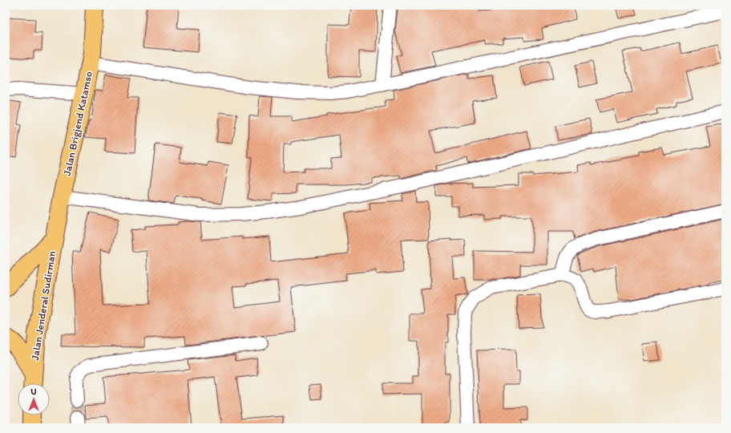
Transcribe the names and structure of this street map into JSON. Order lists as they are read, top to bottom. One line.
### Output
{"streets":{"main road":["Jalan Brigjend Katamso","Jalan Jenderal Sudirman"]},"crossings":[["Jalan Brigjend Katamso","Jalan Jenderal Sudirman"]],"north":"top"}
